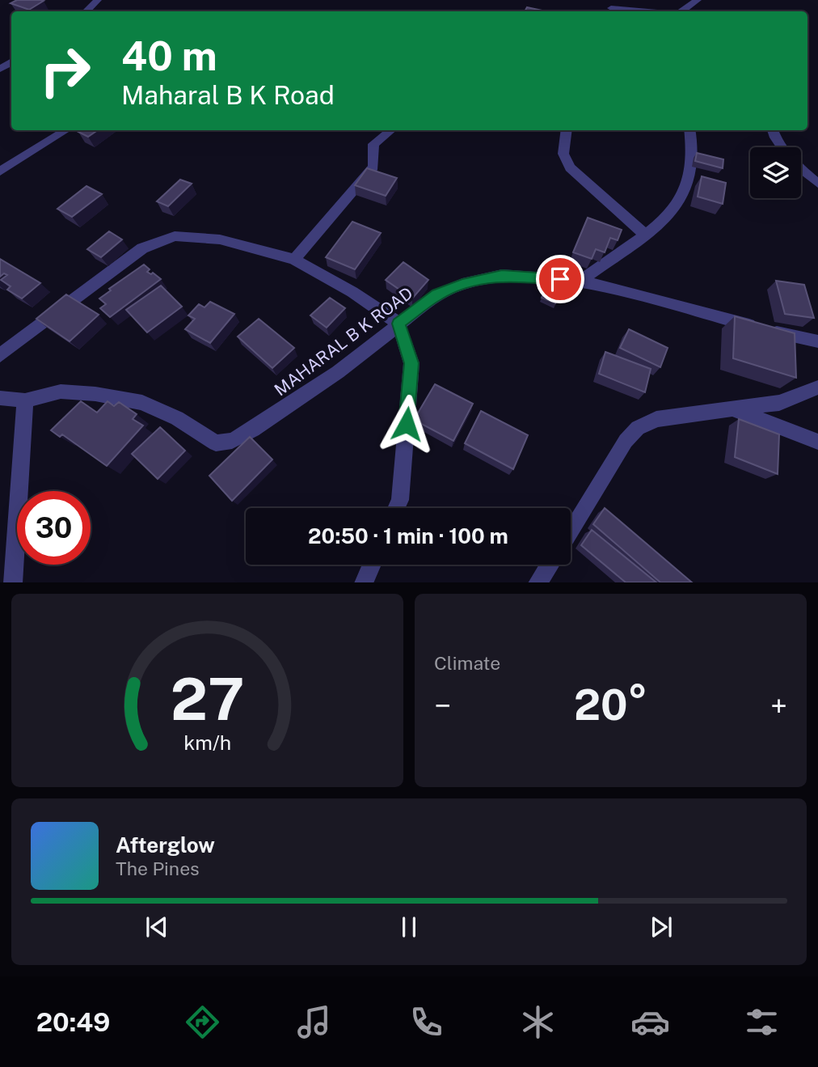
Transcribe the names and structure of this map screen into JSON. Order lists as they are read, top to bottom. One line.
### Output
{"streets":{"street":["MAHARAL B K ROAD"]},"page":{"turn":["40 m","Maharal B K Road"],"limit":"30","trip":"20:50 · 1 min · 100 m","tile":"Climate","heat":["−","20°","+"],"song":["Afterglow","The Pines"],"tabs":"20:49","gauge":["27","km/h"]}}
